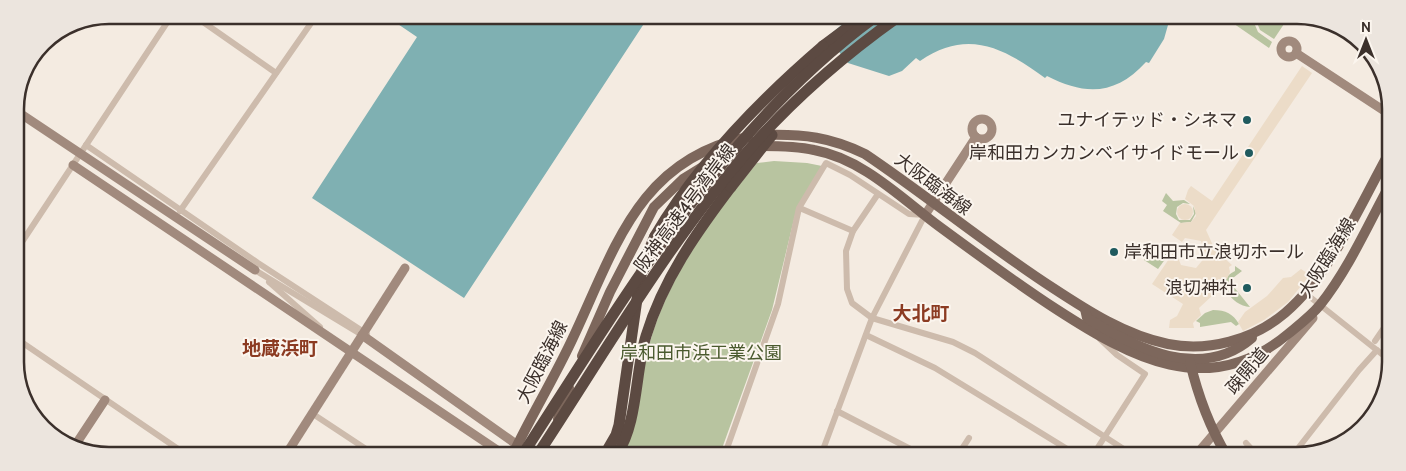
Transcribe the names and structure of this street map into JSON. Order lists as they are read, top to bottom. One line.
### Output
{"streets":{"highway":["阪神高速4号湾岸線"],"main road":["大阪臨海線"],"street":["疎開道"]},"crossings":[["大阪臨海線","疎開道"]],"districts":["大北町","地蔵浜町"],"parks":["岸和田市浜工業公園"],"places":["ユナイテッド・シネマ","岸和田カンカンベイサイドモール","岸和田市立浪切ホール","浪切神社"],"north":"top"}
